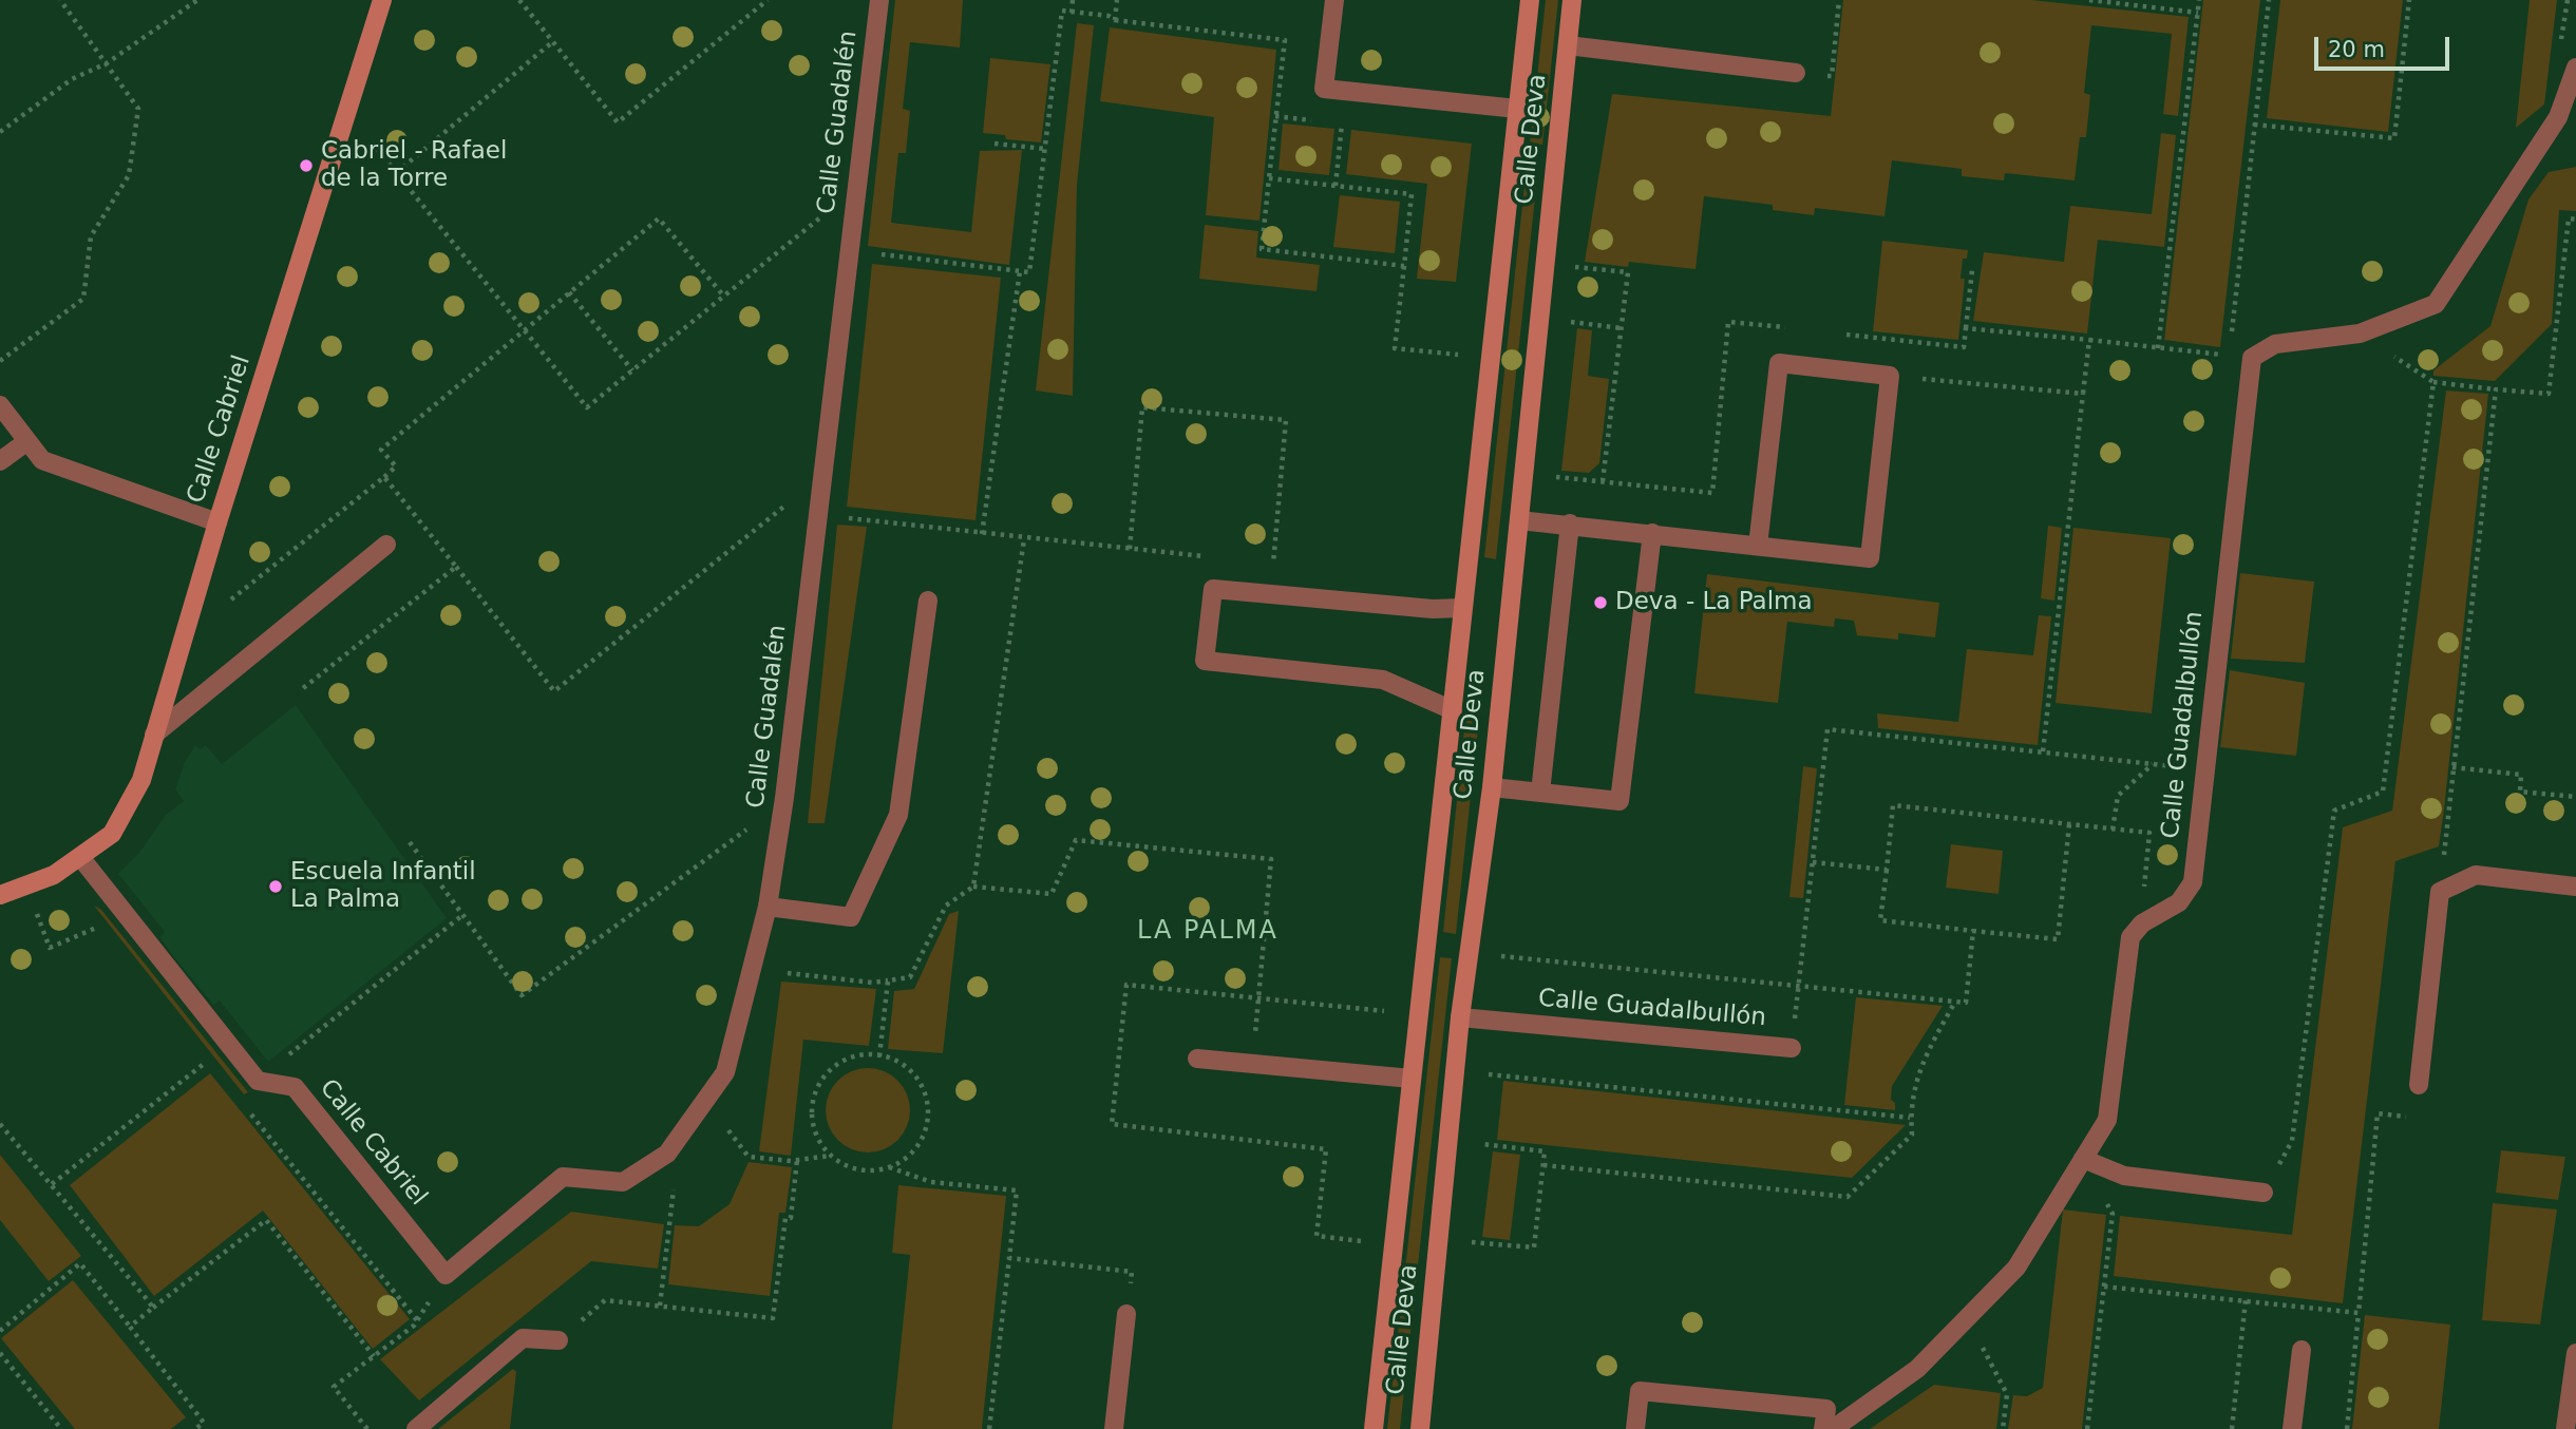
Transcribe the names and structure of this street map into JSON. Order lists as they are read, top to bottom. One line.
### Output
{"streets":{"street":["Calle Guadalén","Calle Deva","Calle Cabriel","Calle Guadalbullón"]},"crossings":[["Calle Guadalén","Calle Cabriel"],["Calle Deva","Calle Guadalbullón"]],"districts":["LA PALMA"],"places":["Cabriel - Rafael de la Torre","Deva - La Palma","Escuela Infantil La Palma"],"scale_bar":"20 m"}
